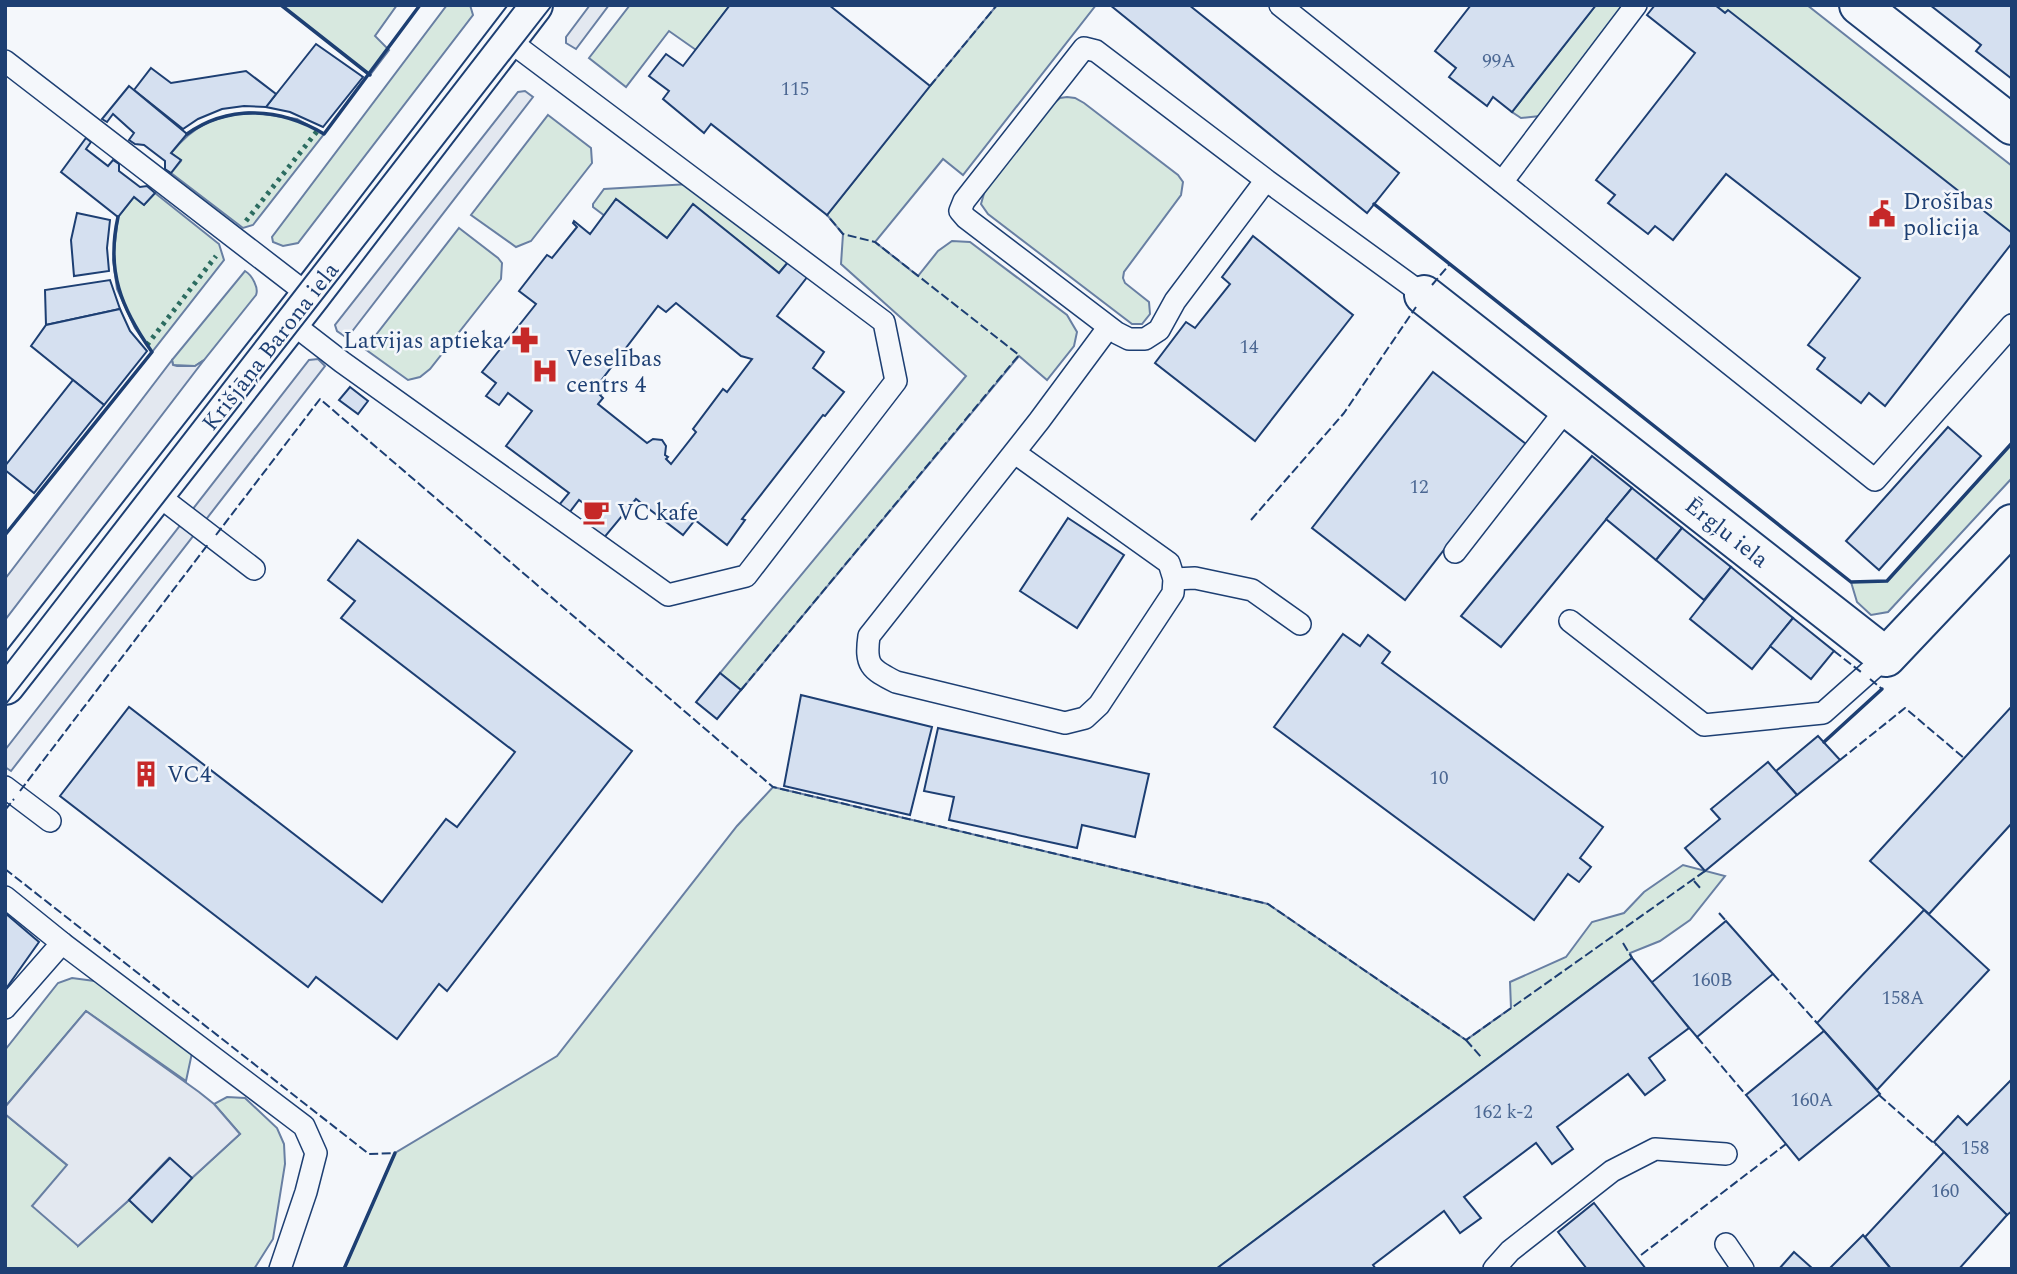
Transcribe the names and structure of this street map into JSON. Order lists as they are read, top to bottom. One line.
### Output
{"streets":{"street":["Krišjāņa Barona iela","Ērgļu iela"]},"places":{"public building":["Drošības policija"],"pharmacy":["Latvijas aptieka"],"hospital":["Veselības centrs 4"],"cafe":["VC kafe"],"building":["VC4"]},"house_numbers":["99A","115","14","12","10","160B","158A","160A","162 k-2","158","160"]}
